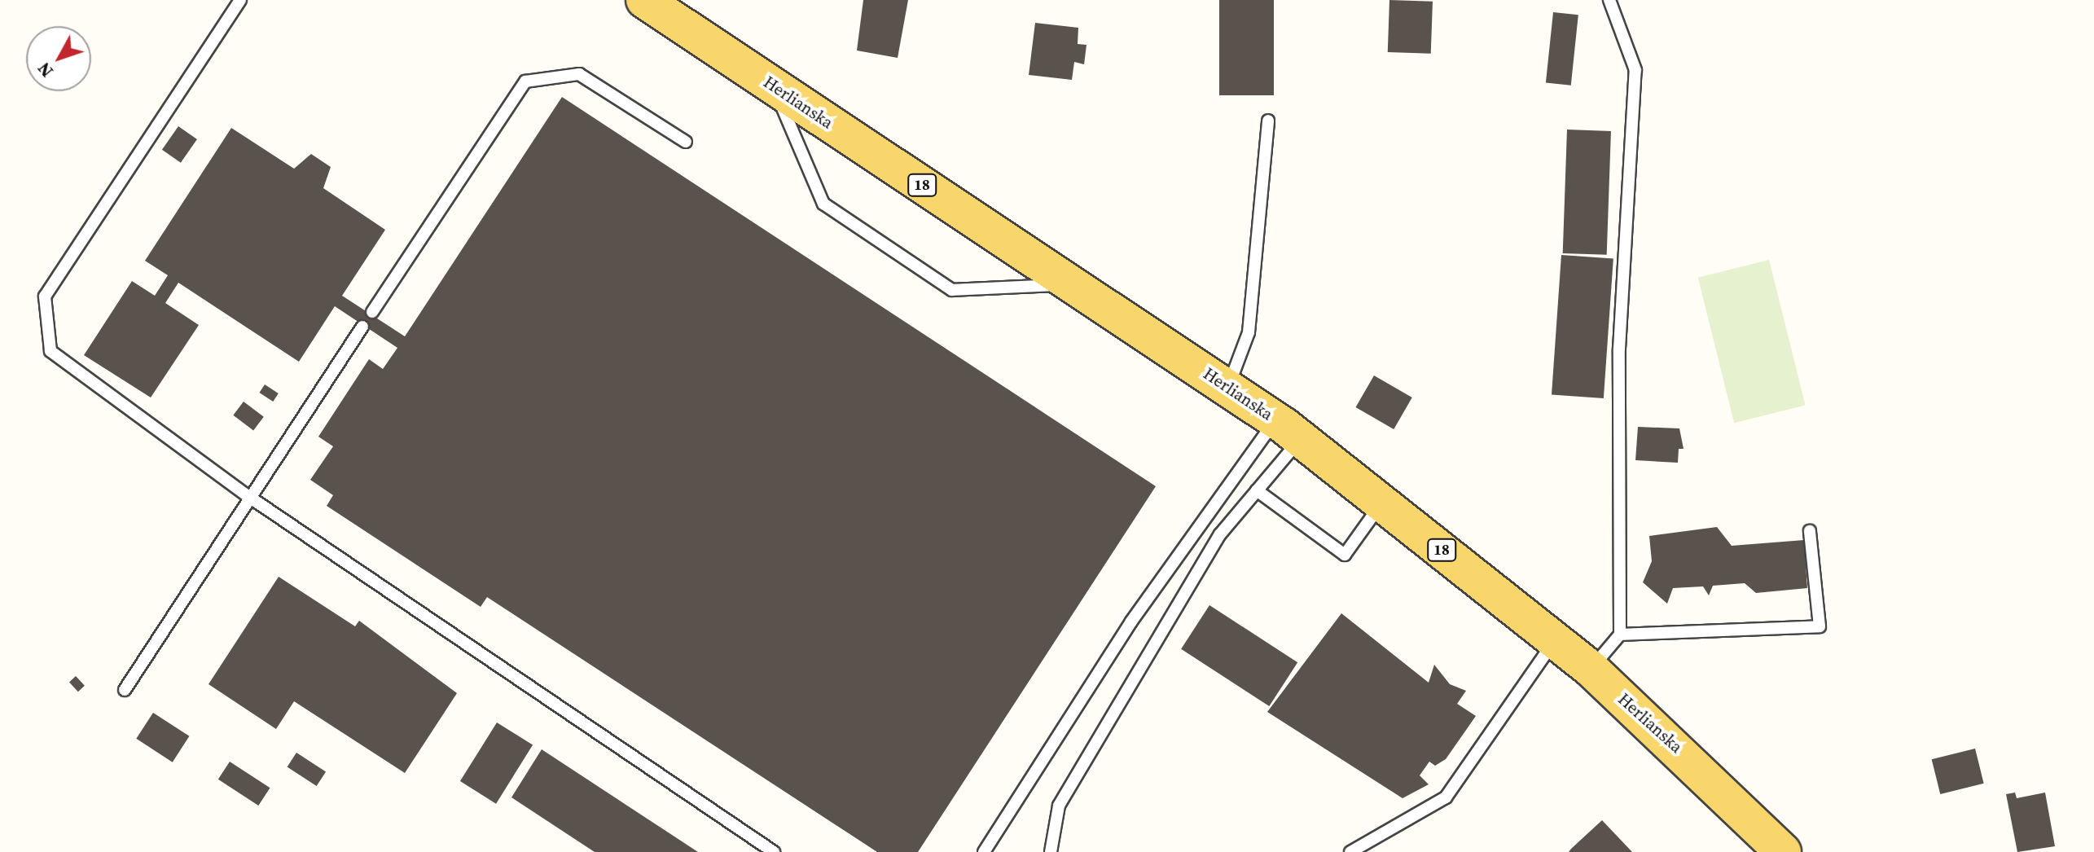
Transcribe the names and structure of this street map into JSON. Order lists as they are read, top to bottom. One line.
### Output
{"streets":{"main road":["Herlianska","18"]},"north":"bottom left"}
